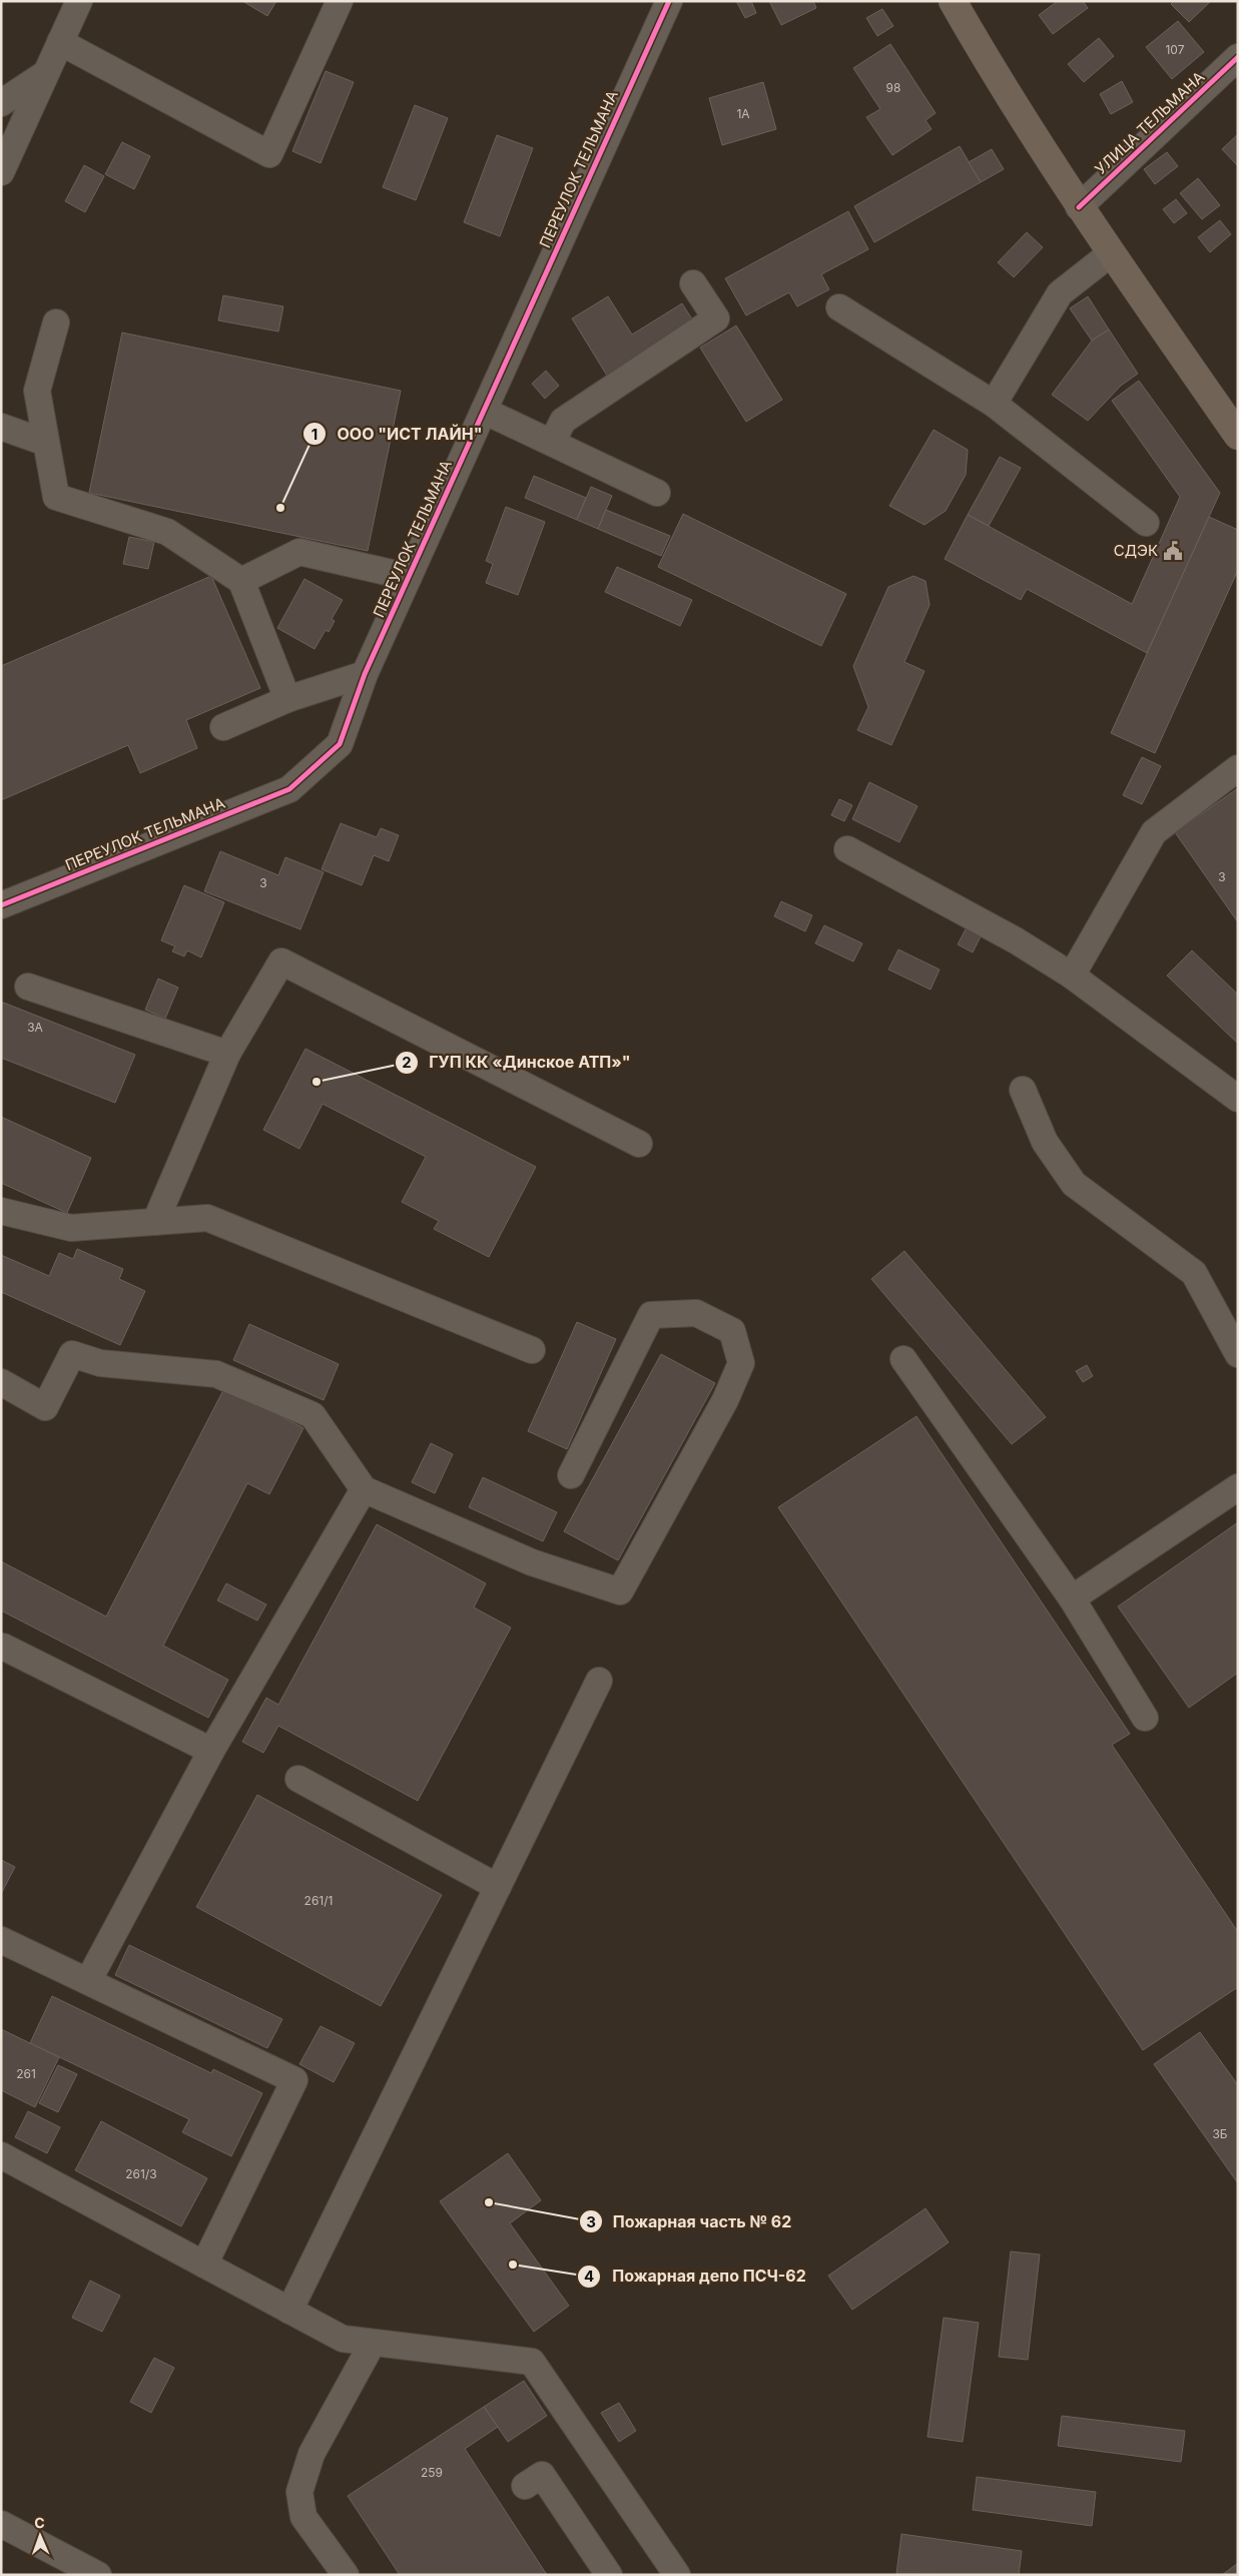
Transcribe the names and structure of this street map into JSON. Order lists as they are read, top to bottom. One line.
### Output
{"streets":{"street":["УЛИЦА ТЕЛЬМАНА","ПЕРЕУЛОК ТЕЛЬМАНА"]},"places":{"other":["ООО \"ИСТ ЛАЙН\"","ГУП КК «Динское АТП»\"","Пожарная часть № 62","Пожарная депо ПСЧ-62"],"public building":["СДЭК"]},"house_numbers":["107","98","1А","3","3","3А","261/1","261","3Б","261/3","259"],"north":"top"}
